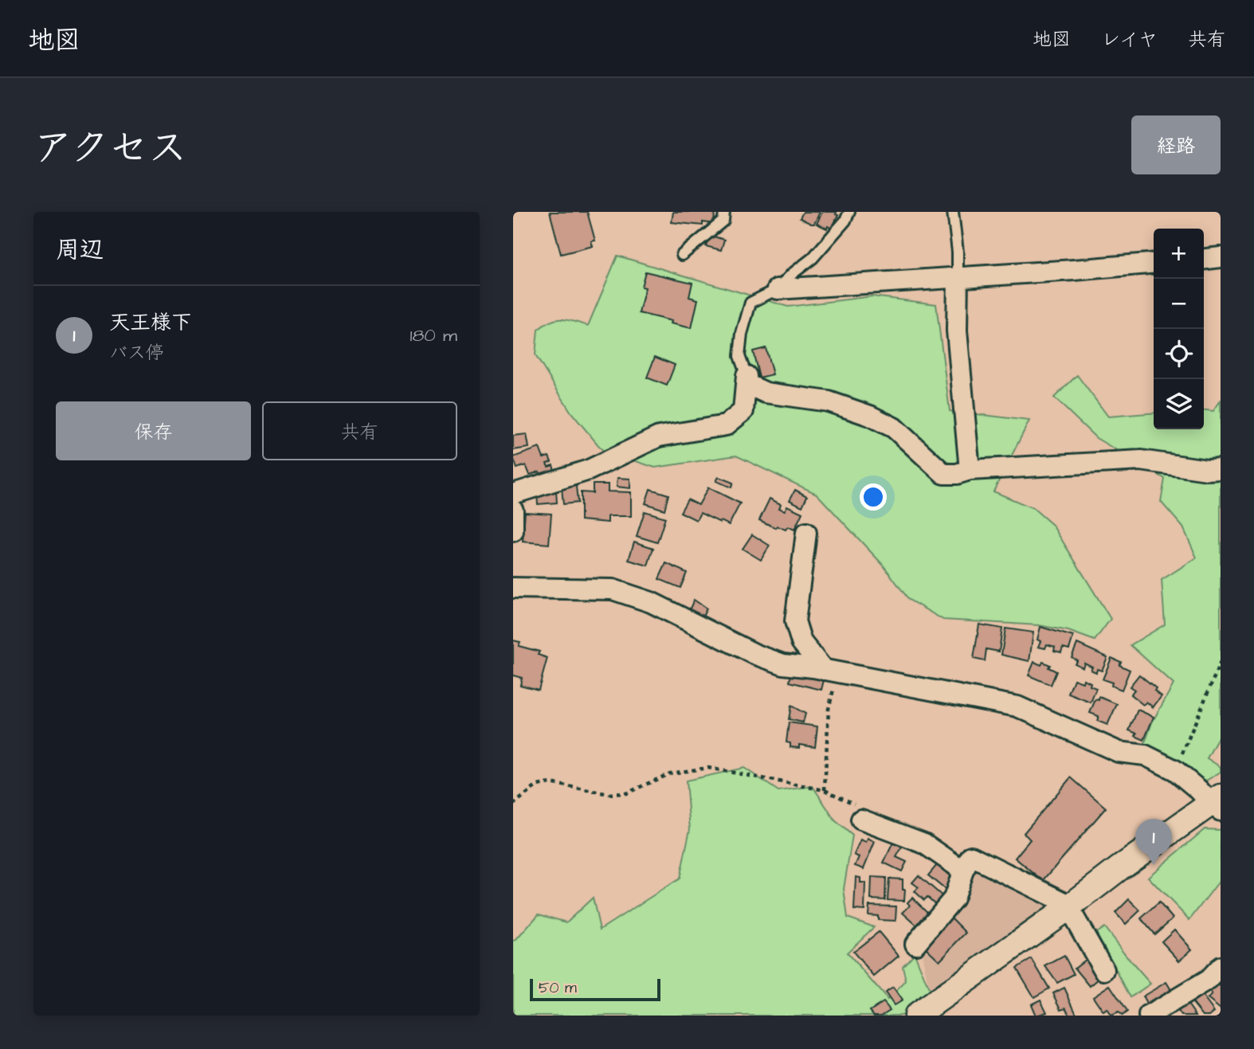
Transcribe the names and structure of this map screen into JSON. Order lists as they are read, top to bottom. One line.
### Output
{"scale_bar":"50 m","page":{"header":"地図","nav":["地図","レイヤ","共有"],"title":"アクセス","buttons":["経路",["保存","共有"]],"heading":"周辺","map_buttons":["+","−"],"list":[{"mark":"1","name":"天王様下","note":"バス停","value":"180 m"}],"pins":"1","scale":"50 m"}}
